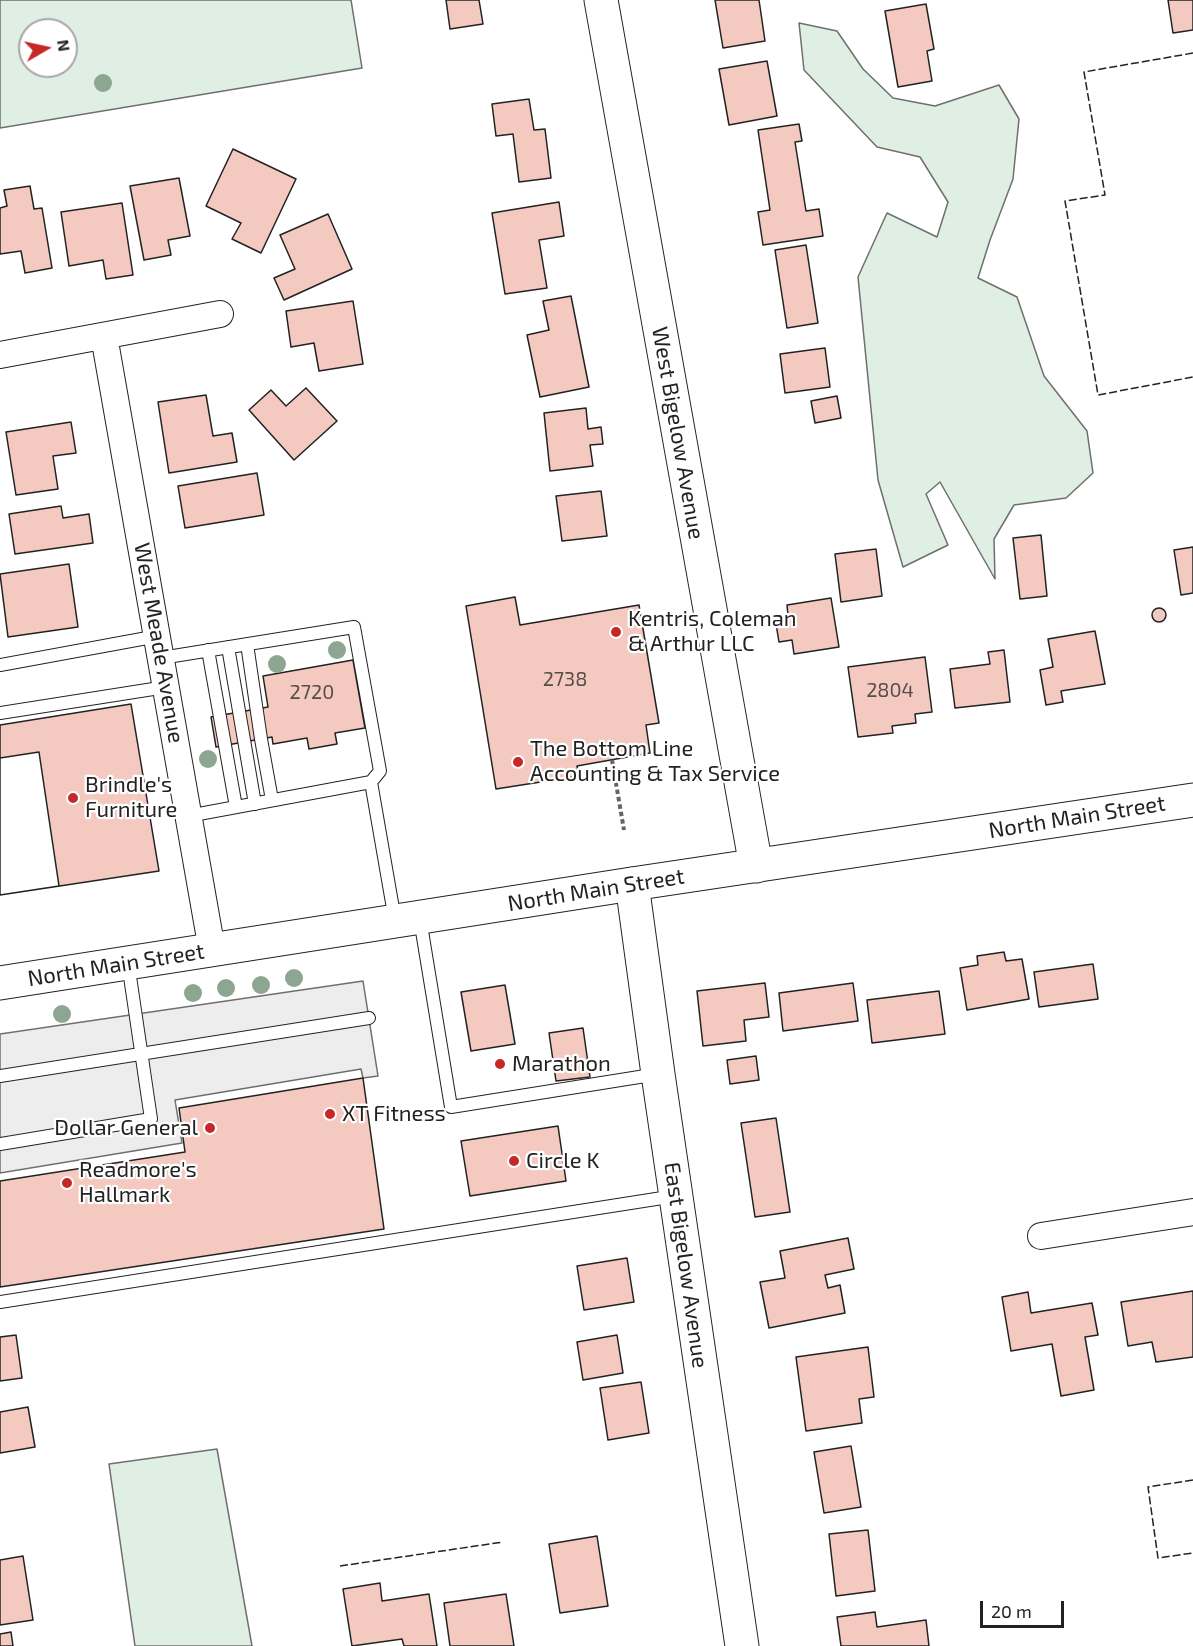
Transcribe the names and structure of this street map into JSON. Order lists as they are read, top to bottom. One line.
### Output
{"streets":{"main road":["West Bigelow Avenue","North Main Street","East Bigelow Avenue"],"street":["West Meade Avenue"]},"crossings":[["West Bigelow Avenue","North Main Street"],["West Meade Avenue","North Main Street"],["North Main Street","East Bigelow Avenue"]],"places":["Kentris, Coleman & Arthur LLC","The Bottom Line Accounting & Tax Service","Brindle's Furniture","Marathon","XT Fitness","Dollar General","Circle K","Readmore's Hallmark"],"house_numbers":["2738","2804","2720"],"scale_bar":"20 m","north":"right"}
